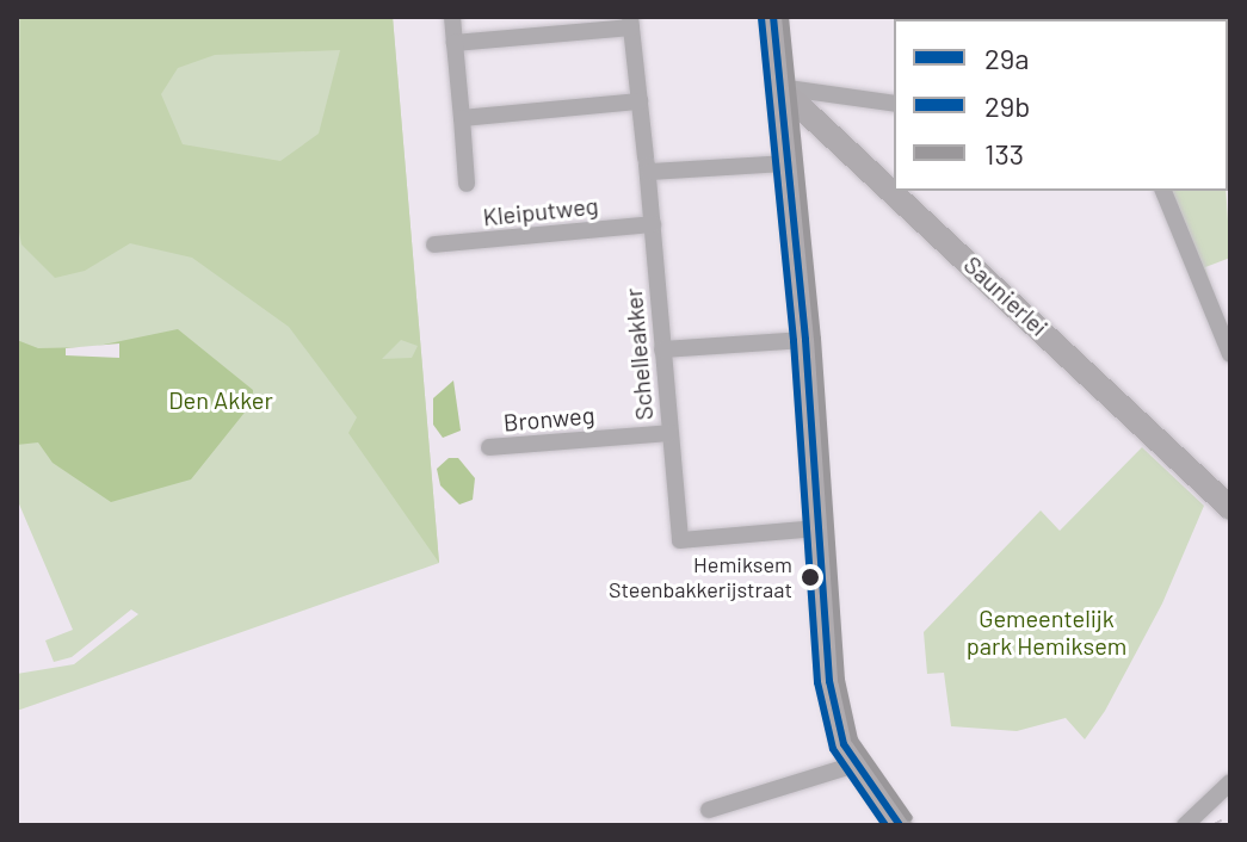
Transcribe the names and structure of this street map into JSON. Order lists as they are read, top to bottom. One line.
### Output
{"streets":{"main road":["Saunierlei"],"street":["Kleiputweg","Schelleakker","Bronweg"]},"crossings":[["Kleiputweg","Schelleakker"],["Schelleakker","Bronweg"]],"parks":["Den Akker","Gemeentelijk park Hemiksem"],"places":["Hemiksem Steenbakkerijstraat"],"lines":["transit line 29a","transit line 133","transit line 29b"],"legend":["29a","29b","133"]}
